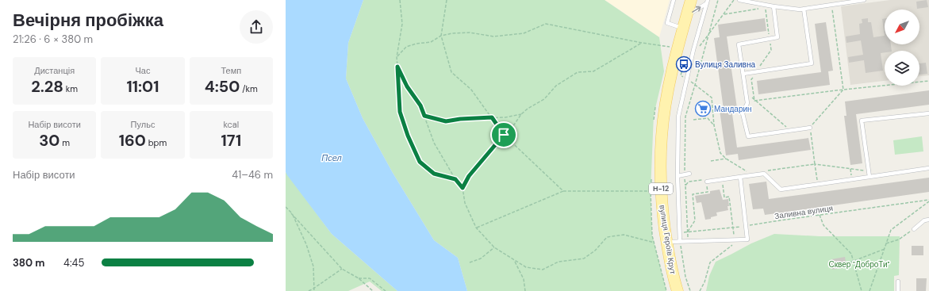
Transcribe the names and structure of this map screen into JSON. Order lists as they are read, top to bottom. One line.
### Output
{"streets":{"main road":["Н-12","вулиця Героїв Крут"],"path":["Заливна вулиця"]},"water":["Псел"],"parks":["Сквер \"ДоброТи\""],"places":{"bus stop":["Вулиця Заливна"],"supermarket":["Мандарин"]},"north":"bottom left","page":{"heading":["Вечірня пробіжка","21:26 · 6 × 380 m"],"stats":[["Дистанція","2.28 km"],["Час","11:01"],["Темп","4:50 /km"],["Набір висоти","30 m"],["Пульс","160 bpm"],["kcal","171"]],"chart":["Набір висоти","41–46 m"],"list":[{"name":"380 m","note":"4:45"}]}}
